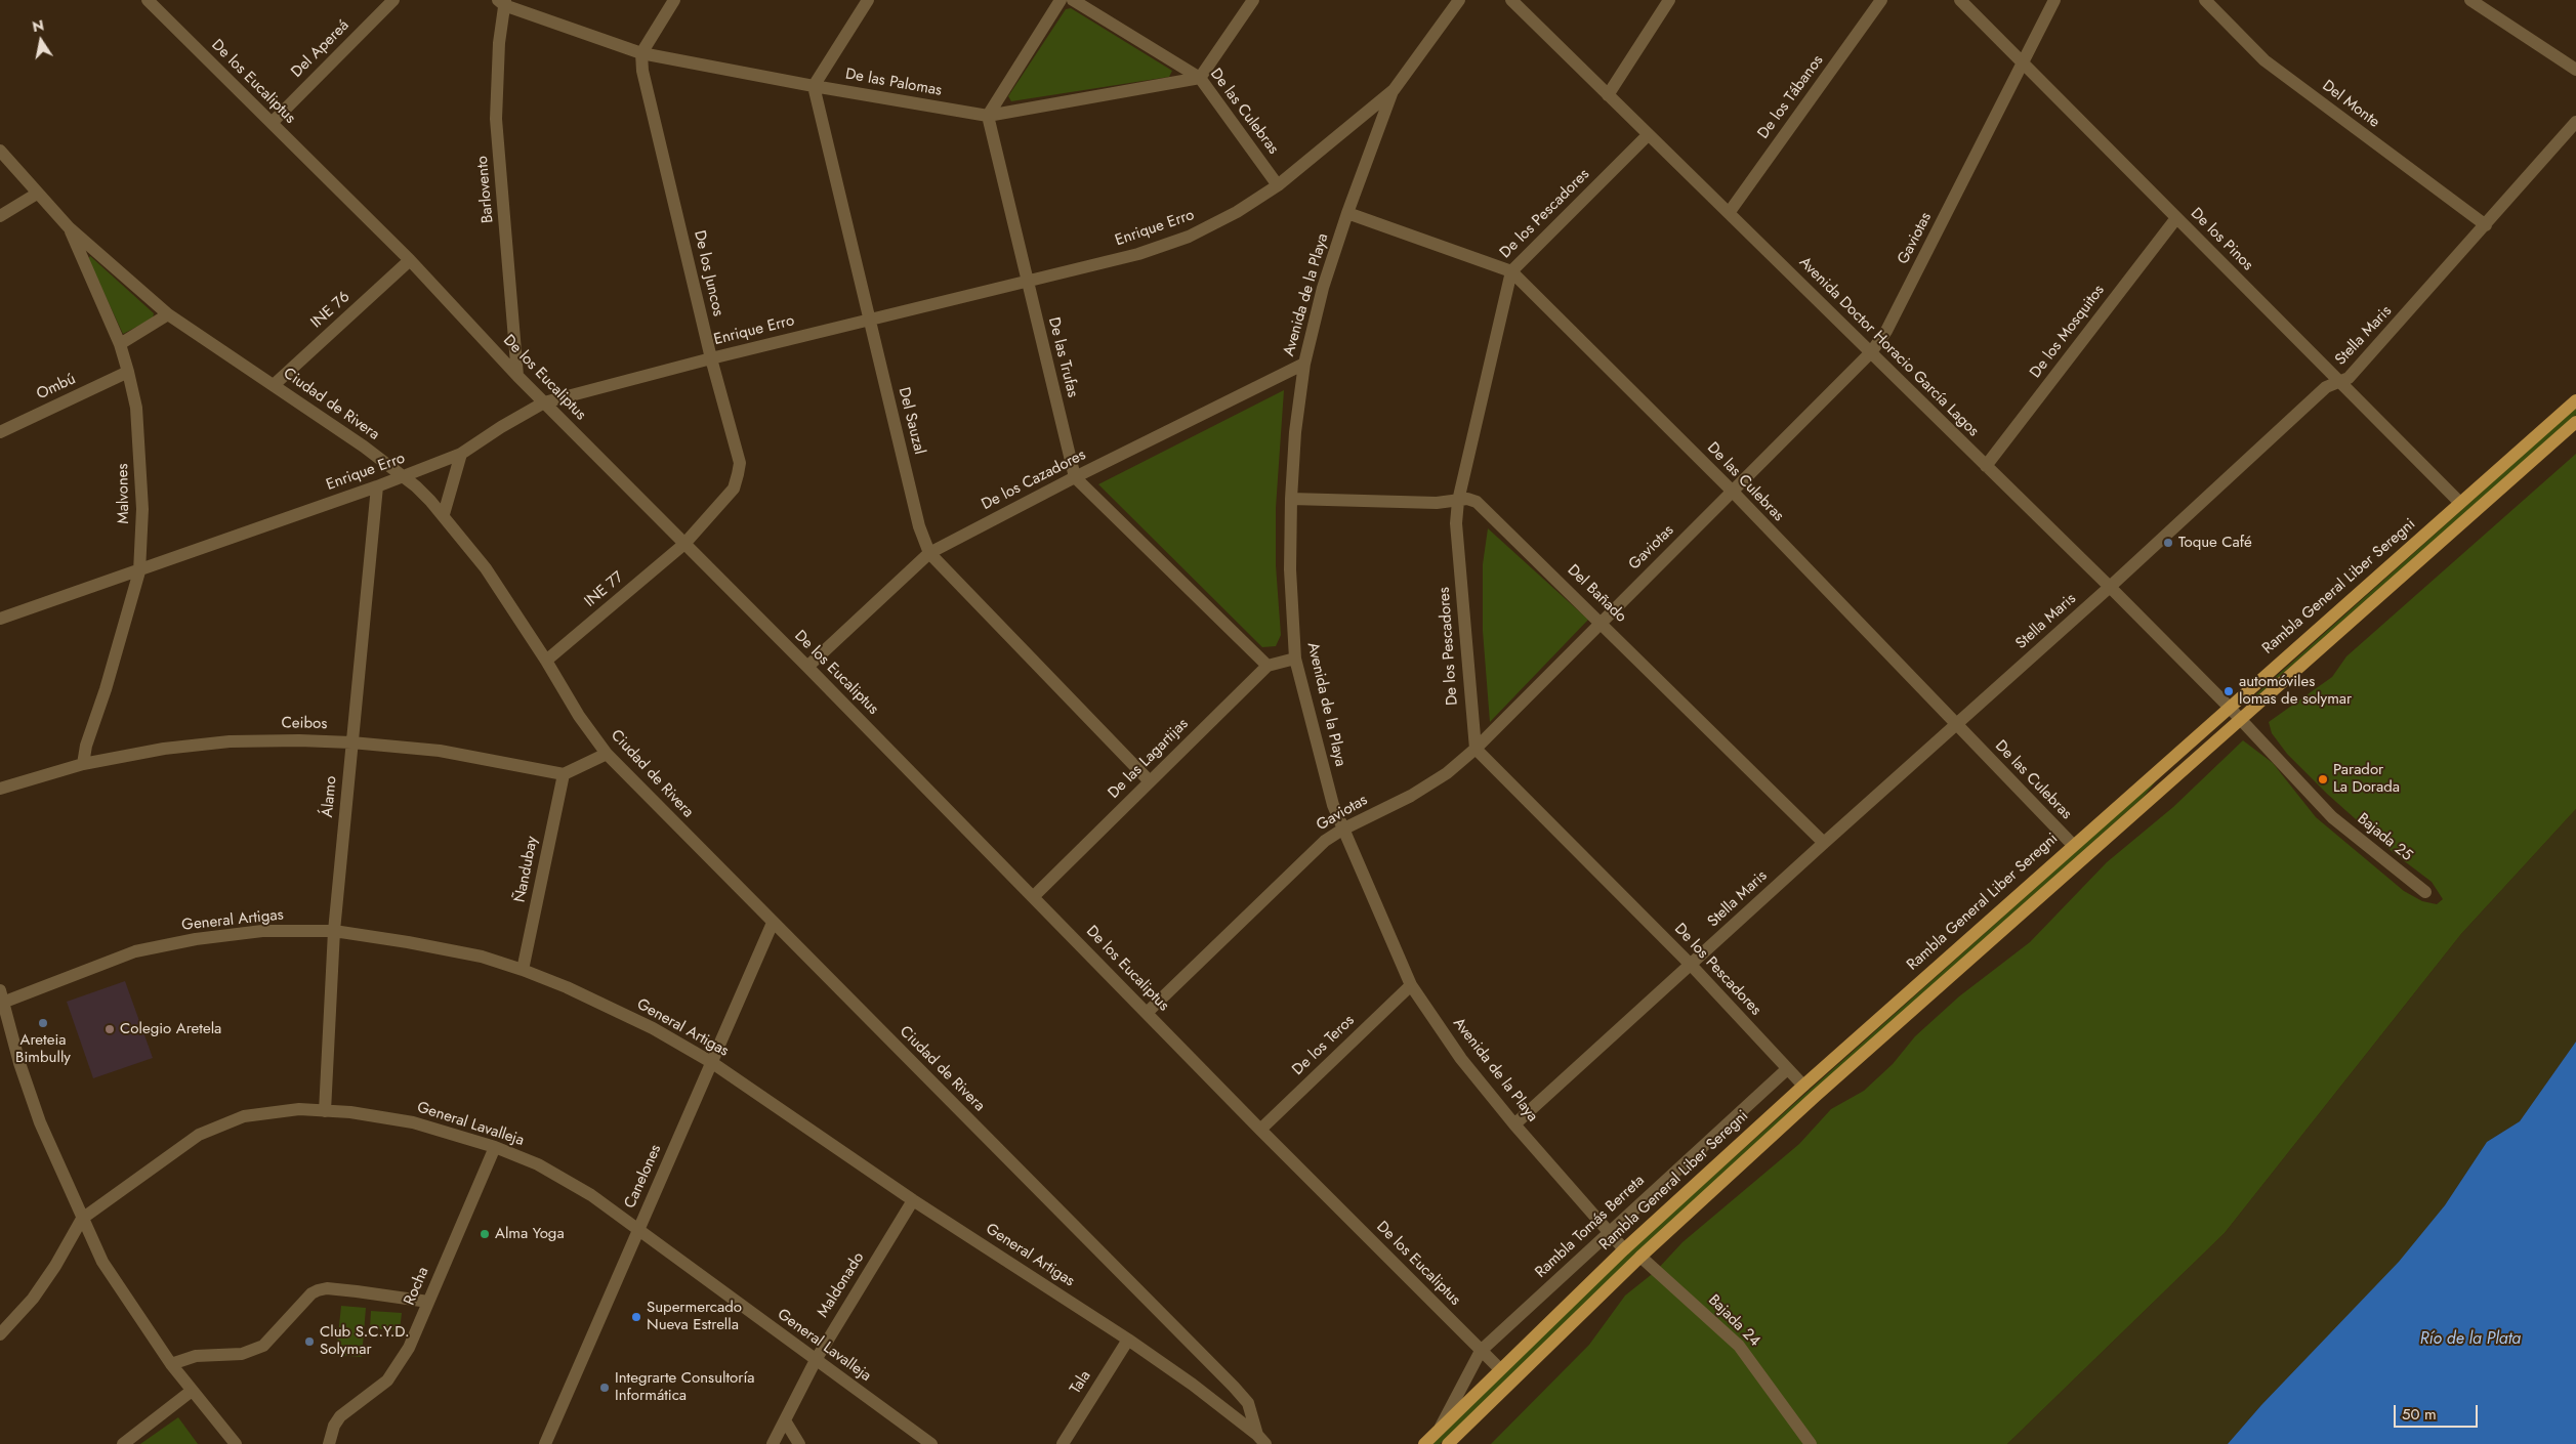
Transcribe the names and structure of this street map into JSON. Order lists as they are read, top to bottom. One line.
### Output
{"streets":{"main road":["Rambla General Liber Seregni"],"street":["Del Apereá","De los Eucaliptus","De las Palomas","De los Tábanos","Del Monte","De las Culebras","Barlovento","De los Pescadores","Enrique Erro","Gaviotas","De los Pinos","De los Juncos","Avenida de la Playa","INE 76","De los Mosquitos","Stella Maris","Avenida Doctor Horacio García Lagos","De las Trufas","Ombú","Ciudad de Rivera","Del Sauzal","De los Cazadores","Malvones","INE 77","Del Bañado","Ceibos","De las Lagartijas","Álamo","Bajada 25","Ñandubay","General Artigas","De los Teros","General Lavalleja","Canelones","Rambla Tomás Berreta","Maldonado","Rocha","Bajada 24","Tala"]},"crossings":[["Del Apereá","De los Eucaliptus"],["De los Eucaliptus","Barlovento"],["De los Eucaliptus","Enrique Erro"],["De los Eucaliptus","Gaviotas"],["De los Eucaliptus","De los Juncos"],["De los Eucaliptus","INE 76"],["De los Eucaliptus","De los Cazadores"],["De los Eucaliptus","Rambla General Liber Seregni"],["De los Eucaliptus","INE 77"],["De los Eucaliptus","De las Lagartijas"],["De los Eucaliptus","De los Teros"],["De los Eucaliptus","Rambla Tomás Berreta"],["De las Palomas","De las Culebras"],["De las Palomas","Barlovento"],["De las Palomas","De los Juncos"],["De las Palomas","De las Trufas"],["De las Palomas","Del Sauzal"],["De los Tábanos","Avenida Doctor Horacio García Lagos"],["Del Monte","Stella Maris"],["De las Culebras","De los Pescadores"],["De las Culebras","Enrique Erro"],["De las Culebras","Gaviotas"],["De las Culebras","Avenida de la Playa"],["De las Culebras","Stella Maris"],["De las Culebras","Rambla General Liber Seregni"],["De los Pescadores","Gaviotas"],["De los Pescadores","Stella Maris"],["De los Pescadores","Avenida Doctor Horacio García Lagos"],["De los Pescadores","Rambla General Liber Seregni"],["De los Pescadores","Del Bañado"],["De los Pescadores","Rambla Tomás Berreta"],["Enrique Erro","De los Juncos"],["Enrique Erro","Avenida de la Playa"],["Enrique Erro","De las Trufas"],["Enrique Erro","Ciudad de Rivera"],["Enrique Erro","Del Sauzal"],["Enrique Erro","Malvones"],["Enrique Erro","Álamo"],["Gaviotas","De los Pinos"],["Gaviotas","Avenida de la Playa"],["Gaviotas","Avenida Doctor Horacio García Lagos"],["Gaviotas","Del Bañado"],["De los Pinos","De los Mosquitos"],["De los Pinos","Stella Maris"],["De los Pinos","Rambla General Liber Seregni"],["De los Juncos","INE 77"],["Avenida de la Playa","Stella Maris"],["Avenida de la Playa","De los Cazadores"],["Avenida de la Playa","Rambla General Liber Seregni"],["Avenida de la Playa","Del Bañado"],["Avenida de la Playa","De las Lagartijas"],["Avenida de la Playa","De los Teros"],["Avenida de la Playa","Rambla Tomás Berreta"],["INE 76","Ciudad de Rivera"],["De los Mosquitos","Avenida Doctor Horacio García Lagos"],["Stella Maris","Avenida Doctor Horacio García Lagos"],["Stella Maris","Del Bañado"],["Avenida Doctor Horacio García Lagos","Rambla General Liber Seregni"],["Avenida Doctor Horacio García Lagos","Bajada 25"],["De las Trufas","De los Cazadores"],["Ombú","Malvones"],["Ciudad de Rivera","Malvones"],["Ciudad de Rivera","INE 77"],["Ciudad de Rivera","General Artigas"],["Ciudad de Rivera","Canelones"],["Del Sauzal","De los Cazadores"],["Del Sauzal","De las Lagartijas"],["Malvones","Ceibos"],["Rambla General Liber Seregni","Bajada 25"],["Rambla General Liber Seregni","Rambla Tomás Berreta"],["Rambla General Liber Seregni","Bajada 24"],["Ceibos","Álamo"],["Ceibos","Ñandubay"],["Álamo","General Artigas"],["Álamo","General Lavalleja"],["Ñandubay","General Artigas"],["General Artigas","Canelones"],["General Artigas","Maldonado"],["General Artigas","Tala"],["General Lavalleja","Canelones"],["General Lavalleja","Maldonado"],["General Lavalleja","Rocha"]],"water":["Río de la Plata"],"places":["Toque Café","automóviles lomas de solymar","Parador La Dorada","Areteia Bimbully","Colegio Aretela","Alma Yoga","Supermercado Nueva Estrella","Club S.C.Y.D. Solymar","Integrarte Consultoría Informática"],"scale_bar":"50 m","north":"top"}
